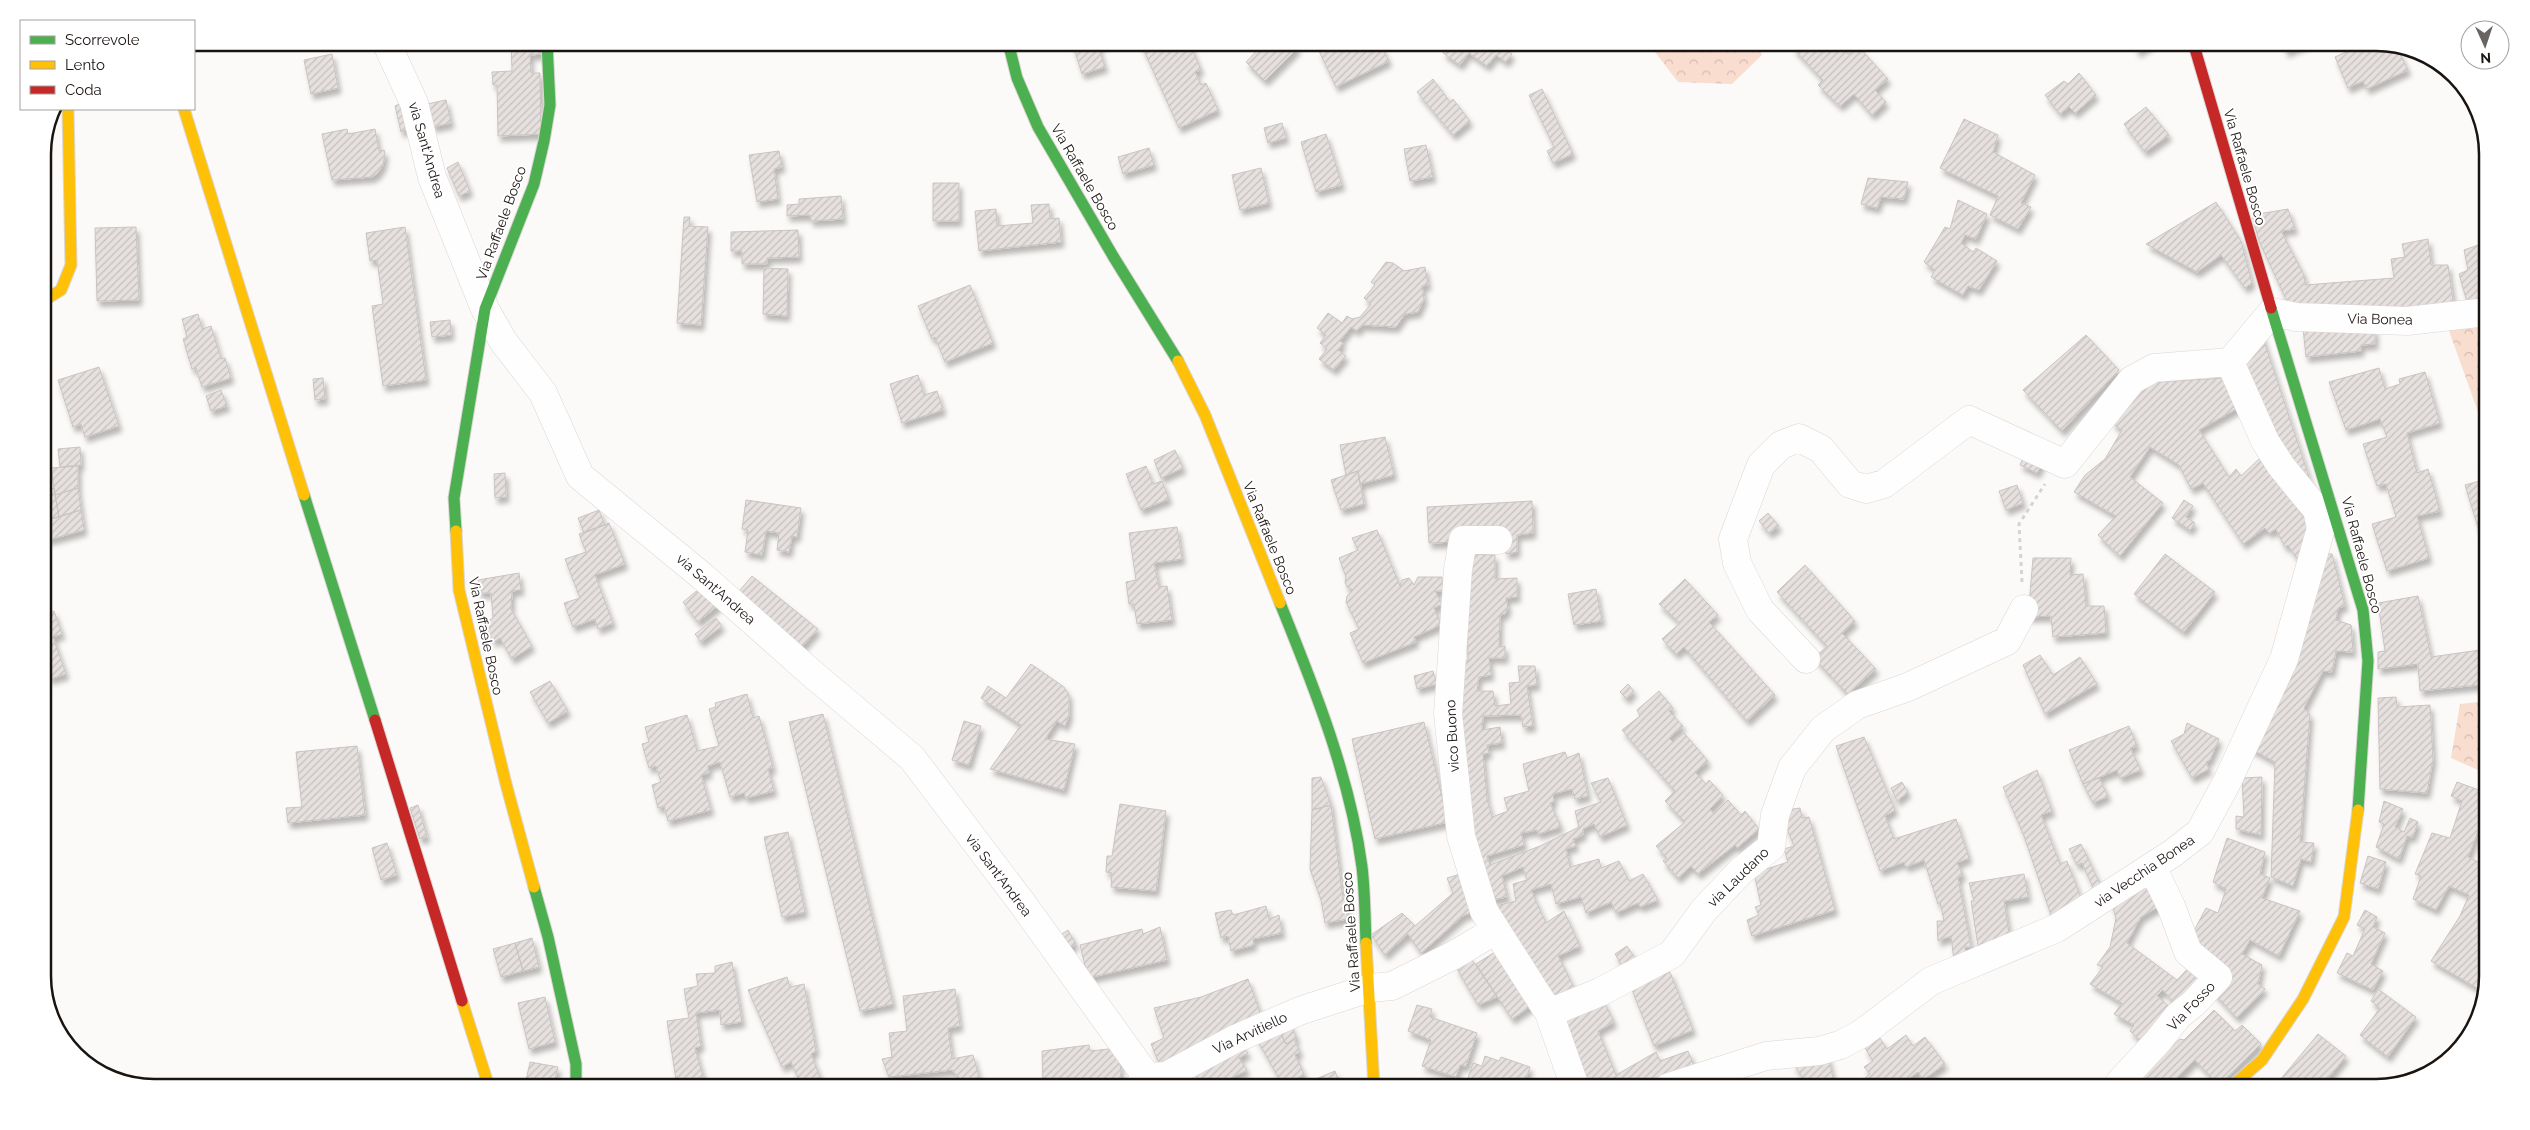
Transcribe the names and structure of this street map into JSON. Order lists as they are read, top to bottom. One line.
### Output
{"streets":{"street":["via Sant'Andrea","Via Raffaele Bosco","Via Bonea","vico Buono","via Vecchia Bonea","via Laudano","Via Fosso","Via Arvitiello"]},"crossings":[["via Sant'Andrea","Via Raffaele Bosco"],["Via Raffaele Bosco","Via Bonea"],["Via Raffaele Bosco","Via Arvitiello"],["via Vecchia Bonea","Via Fosso"]],"legend":["Scorrevole","Lento","Coda"],"north":"bottom"}
